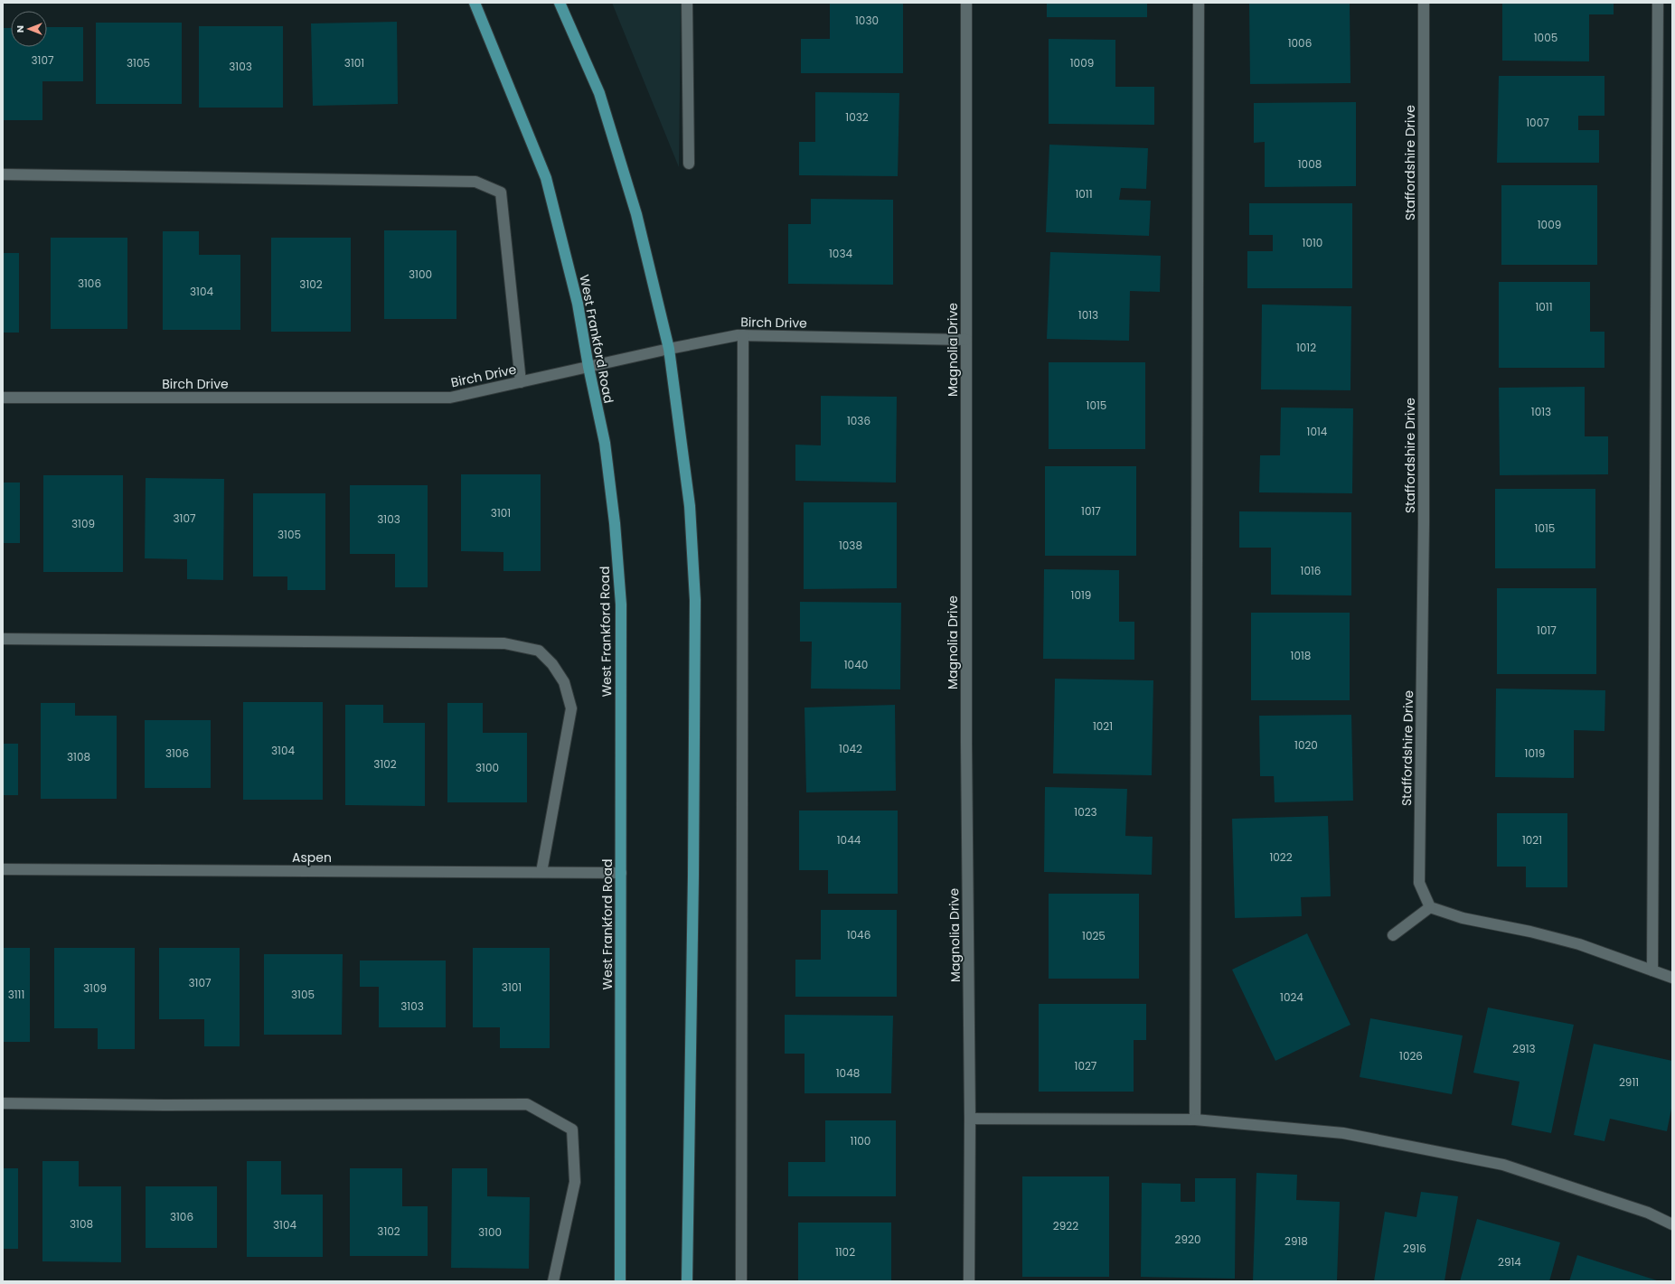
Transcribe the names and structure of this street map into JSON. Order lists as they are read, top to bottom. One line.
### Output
{"streets":{"main road":["West Frankford Road"],"street":["Staffordshire Drive","Birch Drive","Magnolia Drive","Aspen"]},"crossings":[["Birch Drive","West Frankford Road"],["Birch Drive","Magnolia Drive"],["West Frankford Road","Aspen"]],"house_numbers":["1030","1005","1006","3107","3105","3101","1009","3103","1032","1007","1008","1011","1009","1010","1034","3100","3106","3102","3104","1011","1013","1012","1015","1013","1036","1014","1017","3101","3107","3103","3109","1015","3105","1038","1016","1019","1017","1018","1040","1021","1020","1042","3104","3106","1019","3108","3102","3100","1023","1044","1021","1022","1046","1025","3107","3101","3109","3111","3105","1024","3103","2913","1026","1027","1048","2911","1100","3106","3108","3104","2922","3102","3100","2920","2918","2916","1102","2914"],"north":"left"}
